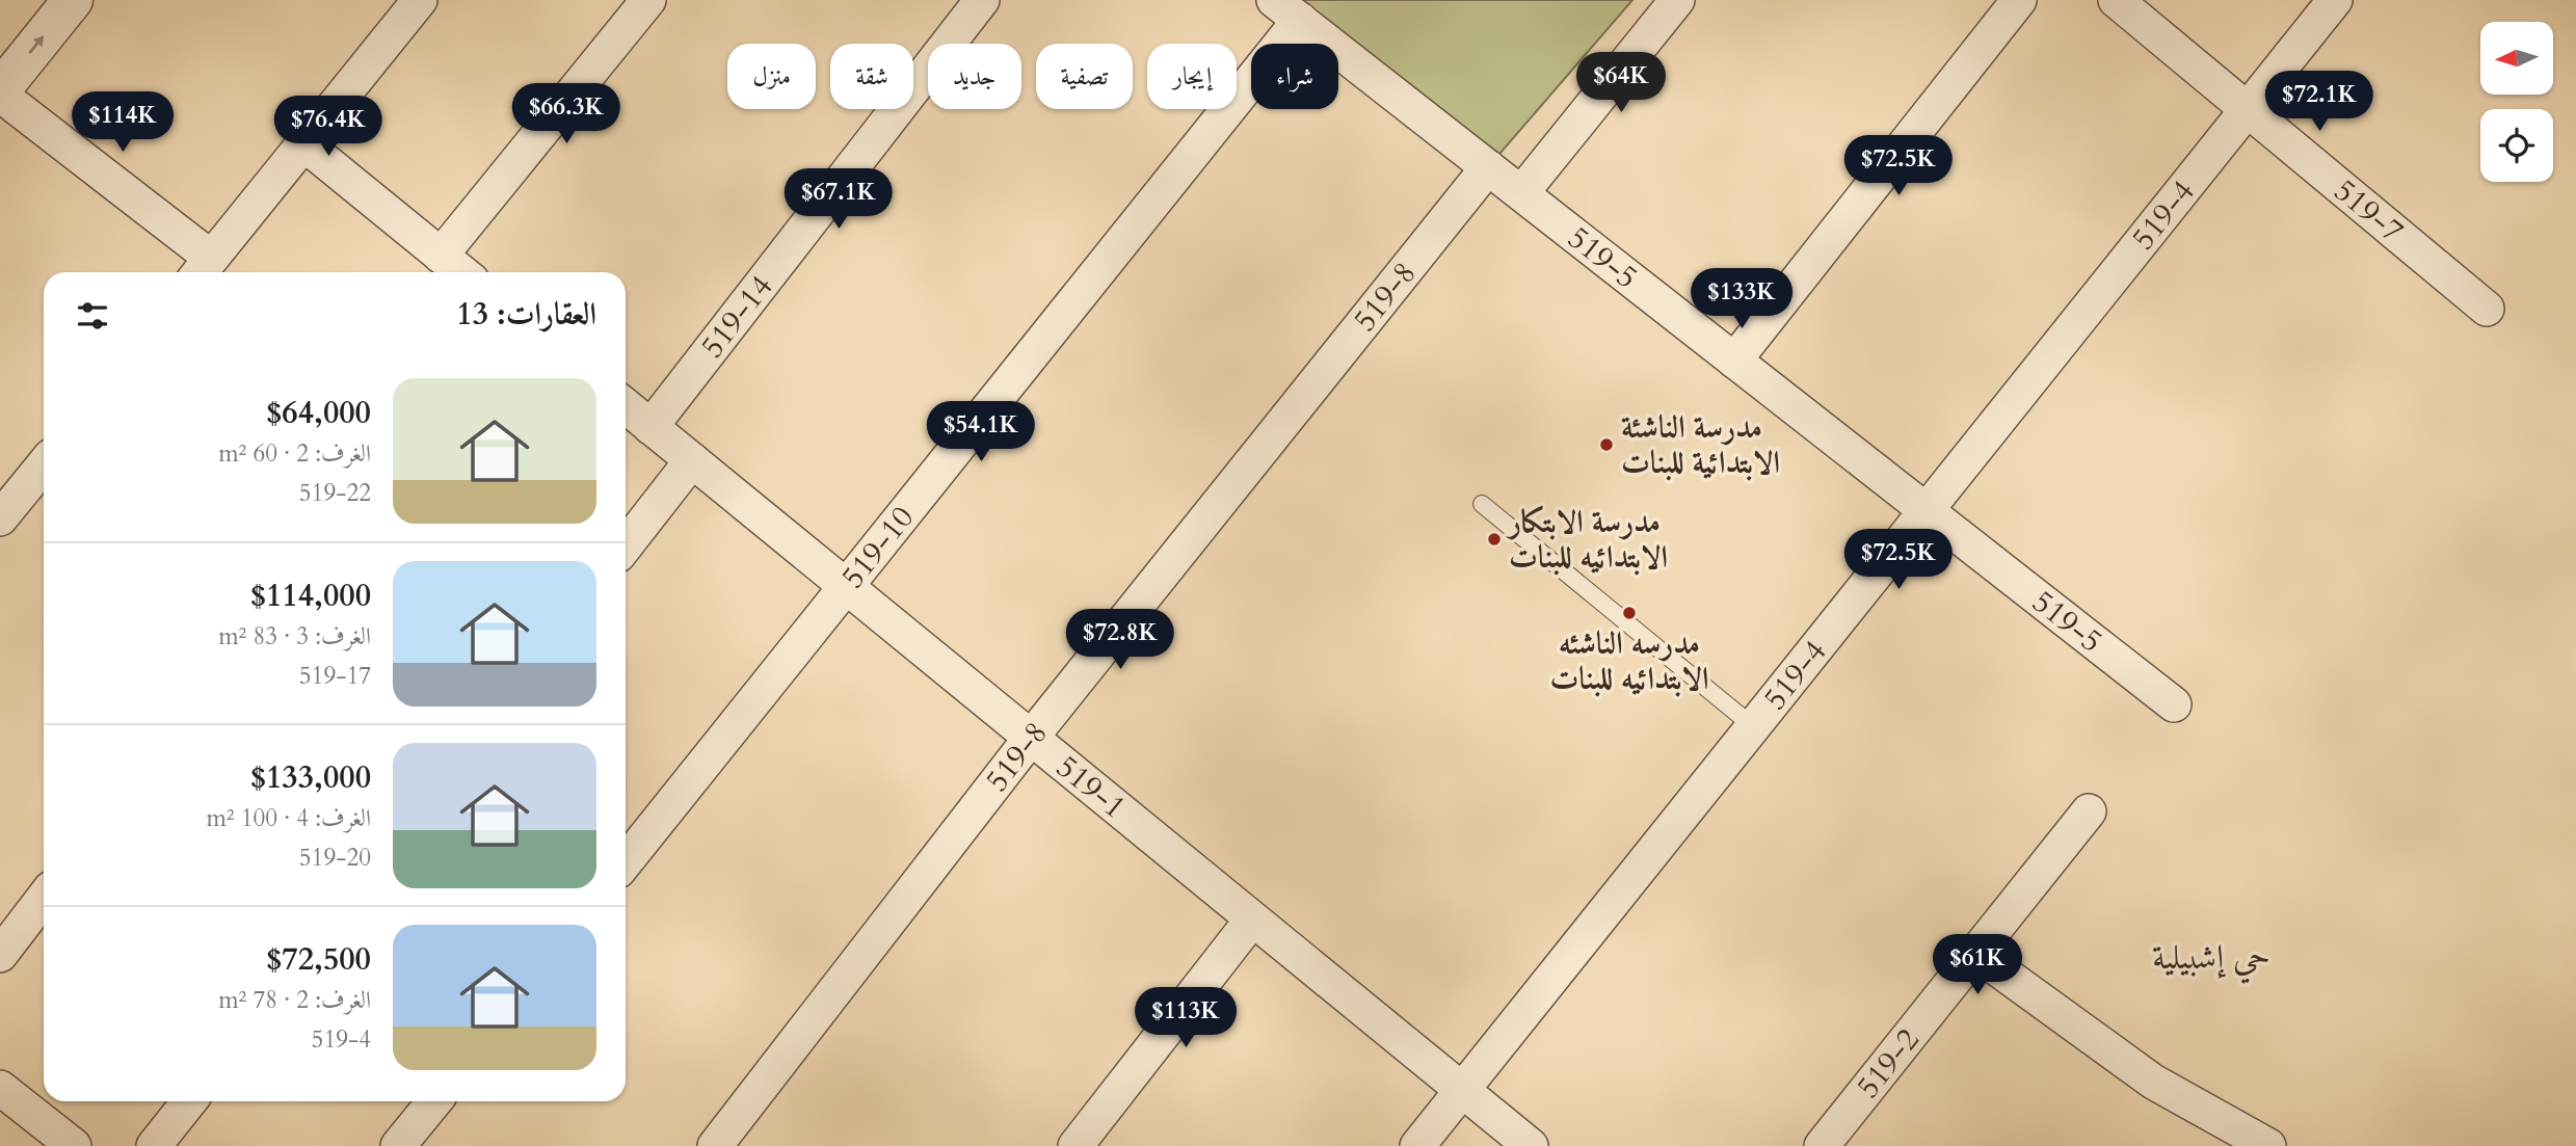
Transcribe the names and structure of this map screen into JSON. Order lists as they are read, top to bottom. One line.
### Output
{"streets":{"street":["519-7","519-4","519-5","519-8","519-14","519-10","519-1","519-2"]},"crossings":[["519-7","519-4"],["519-4","519-5"],["519-4","519-1"],["519-5","519-8"],["519-5","519-10"],["519-8","519-1"],["519-14","519-1"],["519-10","519-1"]],"districts":["حي إشبيلية"],"places":["مدرسة الناشئة الابتدائية للبنات","مدرسة الابتكار الابتدائيه للبنات","مدرسه الناشئه الابتدائيه للبنات"],"north":"left","page":{"chip":["شراء","إيجار","تصفية","جديد","شقة","منزل"],"price":["$64K","$72.1K","$66.3K","$114K","$76.4K","$72.5K","$67.1K","$133K","$54.1K","$72.5K","$72.8K","$61K","$113K"],"heading":"العقارات: 13","list":[{"name":"$64,000","note":"الغرف: 2 · 60 m² · 519-22"},{"name":"$114,000","note":"الغرف: 3 · 83 m² · 519-17"},{"name":"$133,000","note":"الغرف: 4 · 100 m² · 519-20"},{"name":"$72,500","note":"الغرف: 2 · 78 m² · 519-4"}]}}
